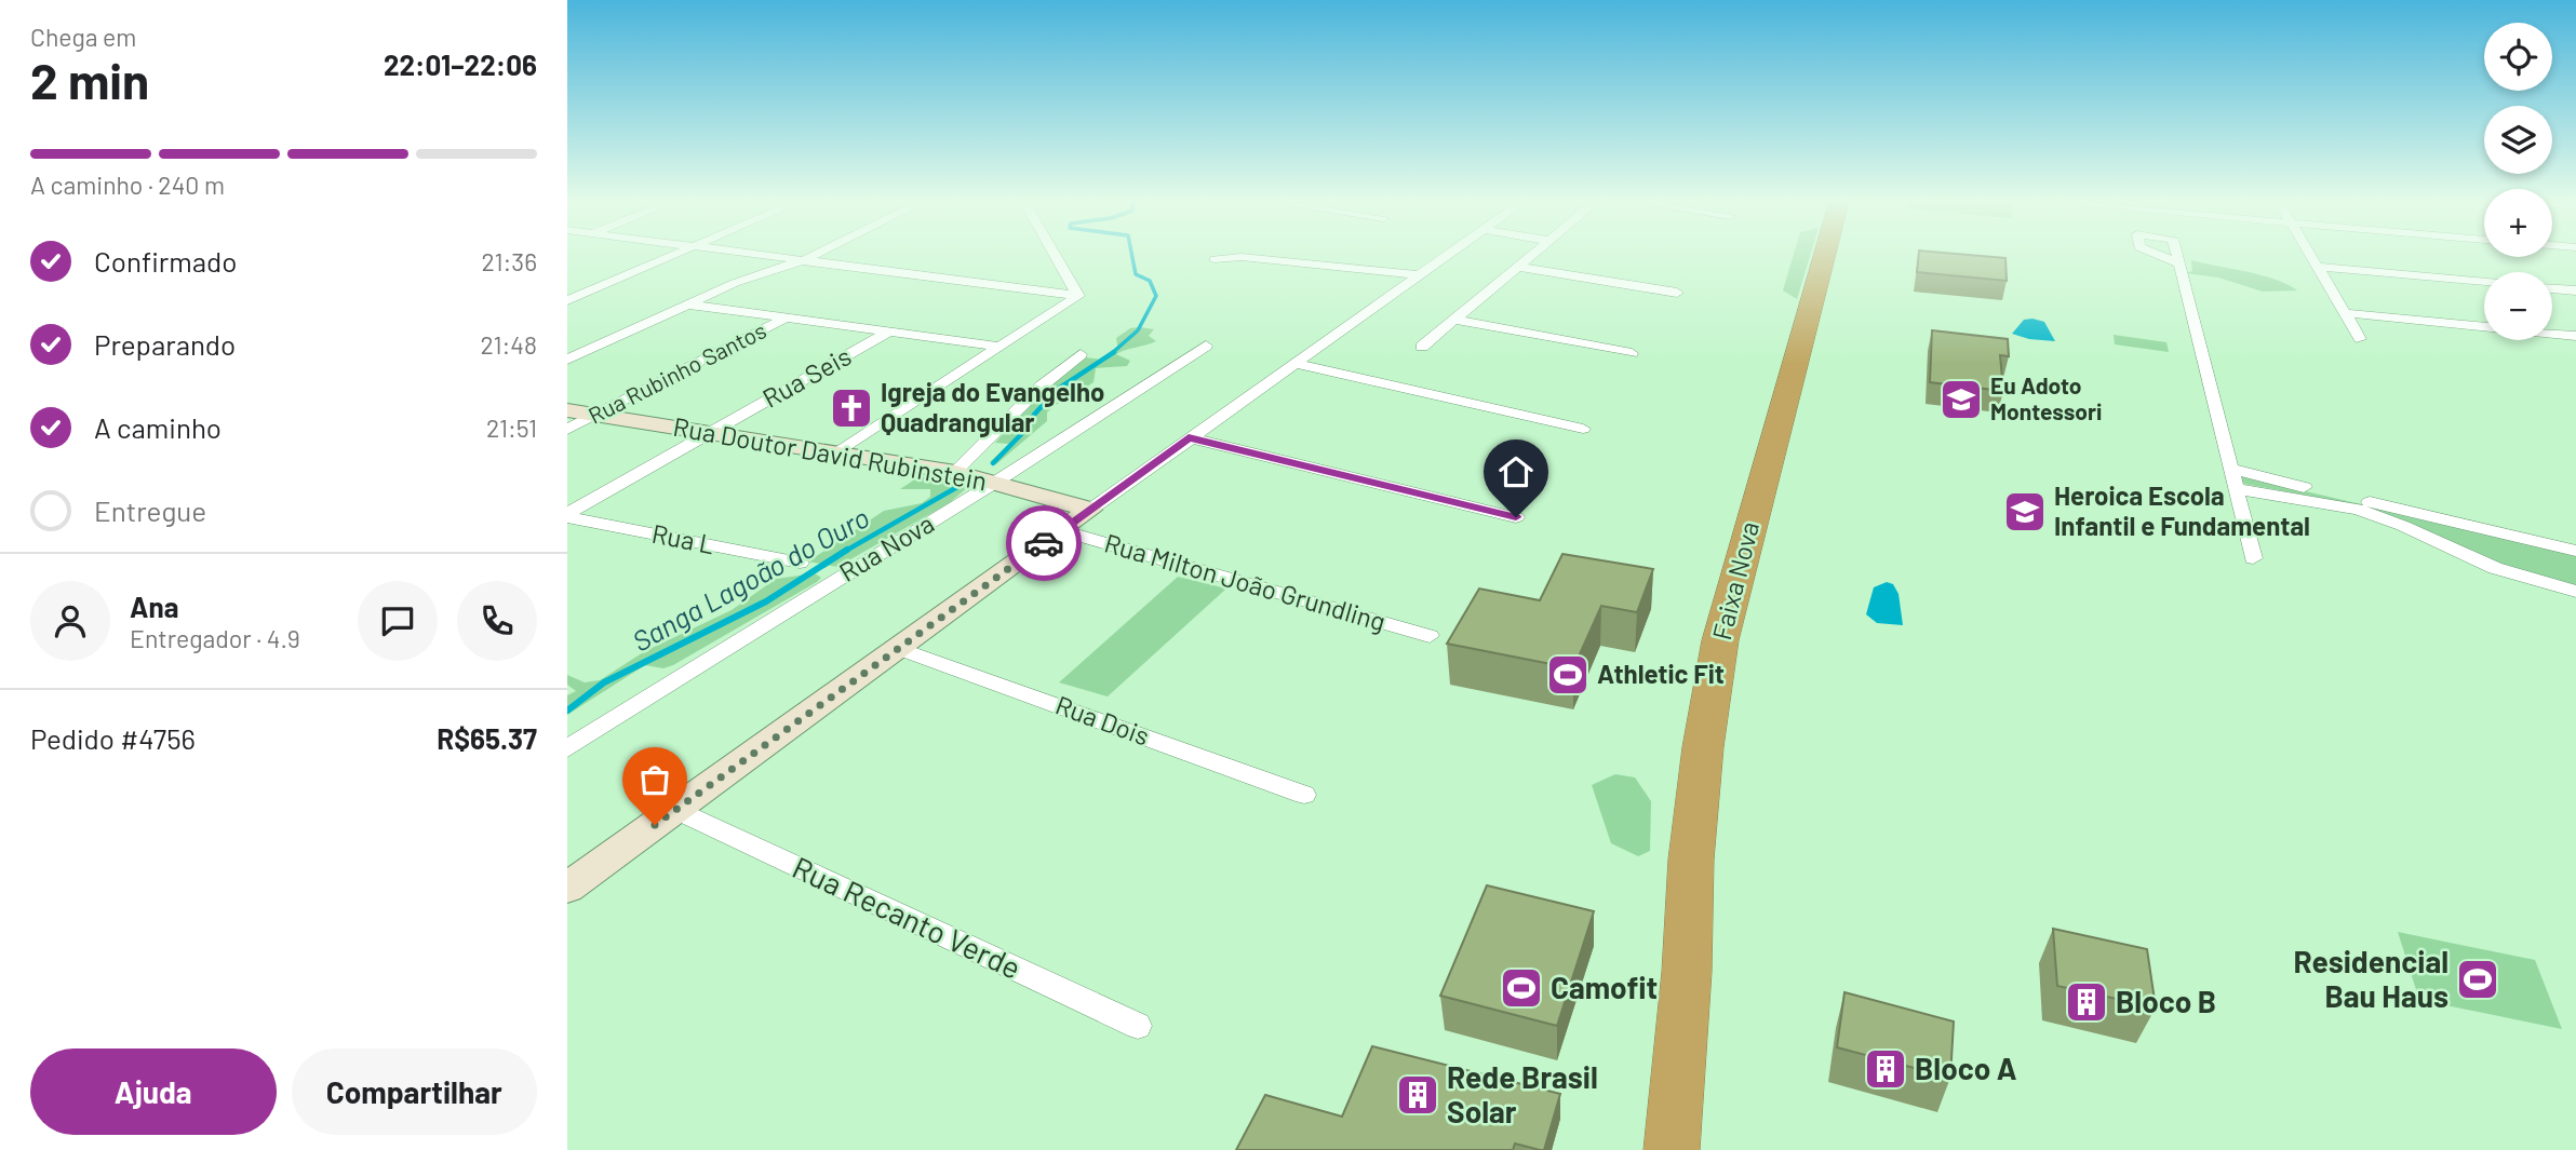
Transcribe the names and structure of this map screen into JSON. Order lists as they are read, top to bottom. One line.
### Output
{"streets":{"highway":["Faixa Nova"],"street":["Rua Rubinho Santos","Rua Seis","Rua Doutor David Rubinstein","Rua L","Rua Nova","Rua Milton João Grundling","Rua Dois","Rua Recanto Verde"]},"crossings":[["Rua Rubinho Santos","Rua Doutor David Rubinstein"],["Rua Seis","Rua Doutor David Rubinstein"],["Rua Seis","Rua L"],["Rua Doutor David Rubinstein","Rua Nova"]],"water":["Sanga Lagoão do Ouro"],"places":{"school or university":["Eu Adoto Montessori","Heroica Escola Infantil e Fundamental"],"church":["Igreja do Evangelho Quadrangular"],"sports":["Athletic Fit","Residencial Bau Haus","Camofit"],"building":["Bloco B","Bloco A","Rede Brasil Solar"]},"page":{"heading":["2 min","Chega em","22:01–22:06"],"panel":["Ana","Entregador · 4.9","Pedido #4756","R$65.37"],"map_buttons":["+","−"],"bar":"A caminho · 240 m","list":[["Confirmado","21:36"],["Preparando","21:48"],["A caminho","21:51"],"Entregue"],"buttons":["Ajuda","Compartilhar"]}}
